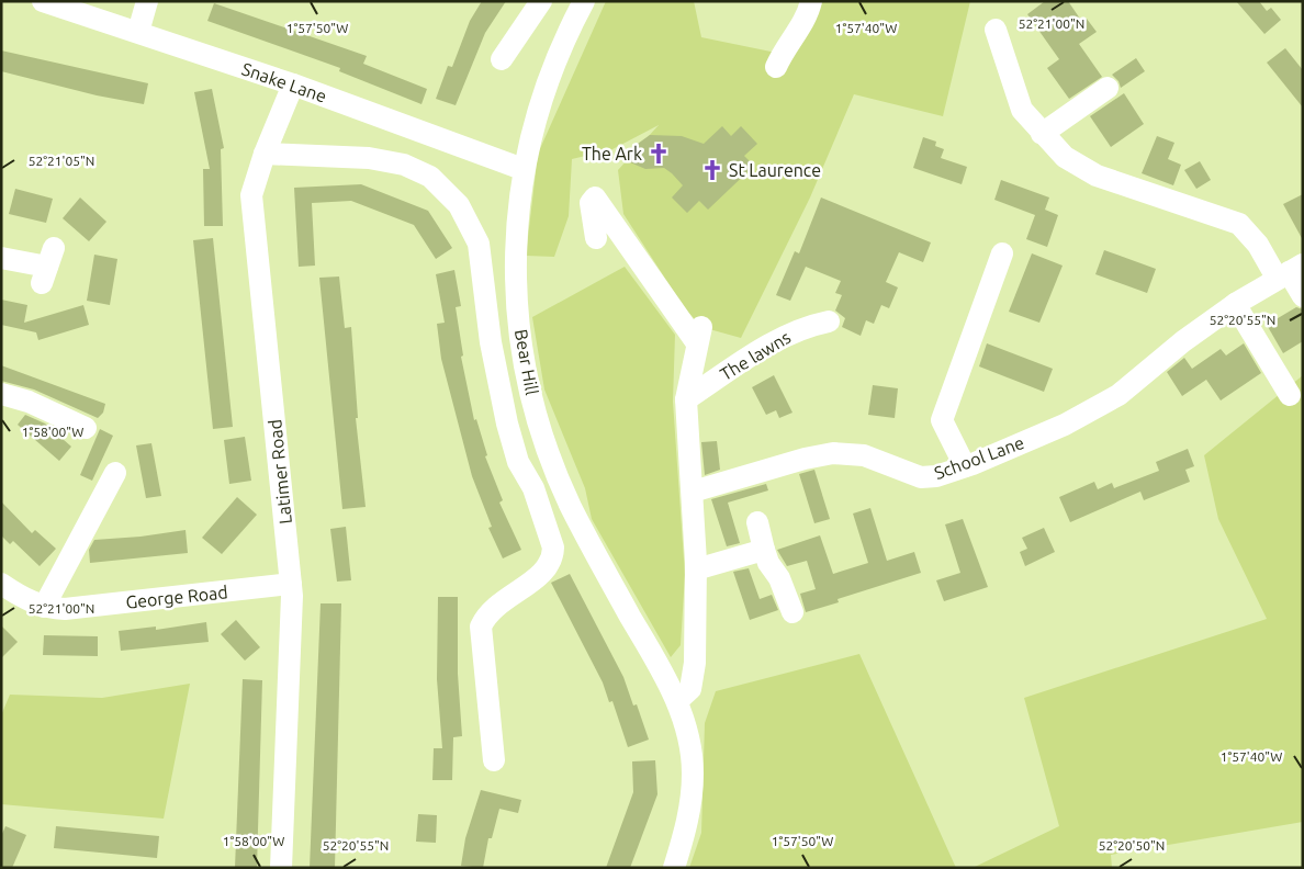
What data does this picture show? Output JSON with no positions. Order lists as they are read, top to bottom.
{
  "streets": {
    "street": [
      "Snake Lane",
      "The lawns",
      "Bear Hill",
      "School Lane",
      "Latimer Road",
      "George Road"
    ]
  },
  "crossings": [
    ["Snake Lane", "Bear Hill"],
    ["Snake Lane", "Latimer Road"],
    ["Latimer Road", "George Road"]
  ],
  "places": {
    "church": ["The Ark", "St Laurence"]
  },
  "coordinates": [
    "52°21'00\"N",
    "1°57'50\"W",
    "1°57'40\"W",
    "52°21'05\"N",
    "52°20'55\"N",
    "1°58'00\"W",
    "52°20'50\"N"
  ]
}
